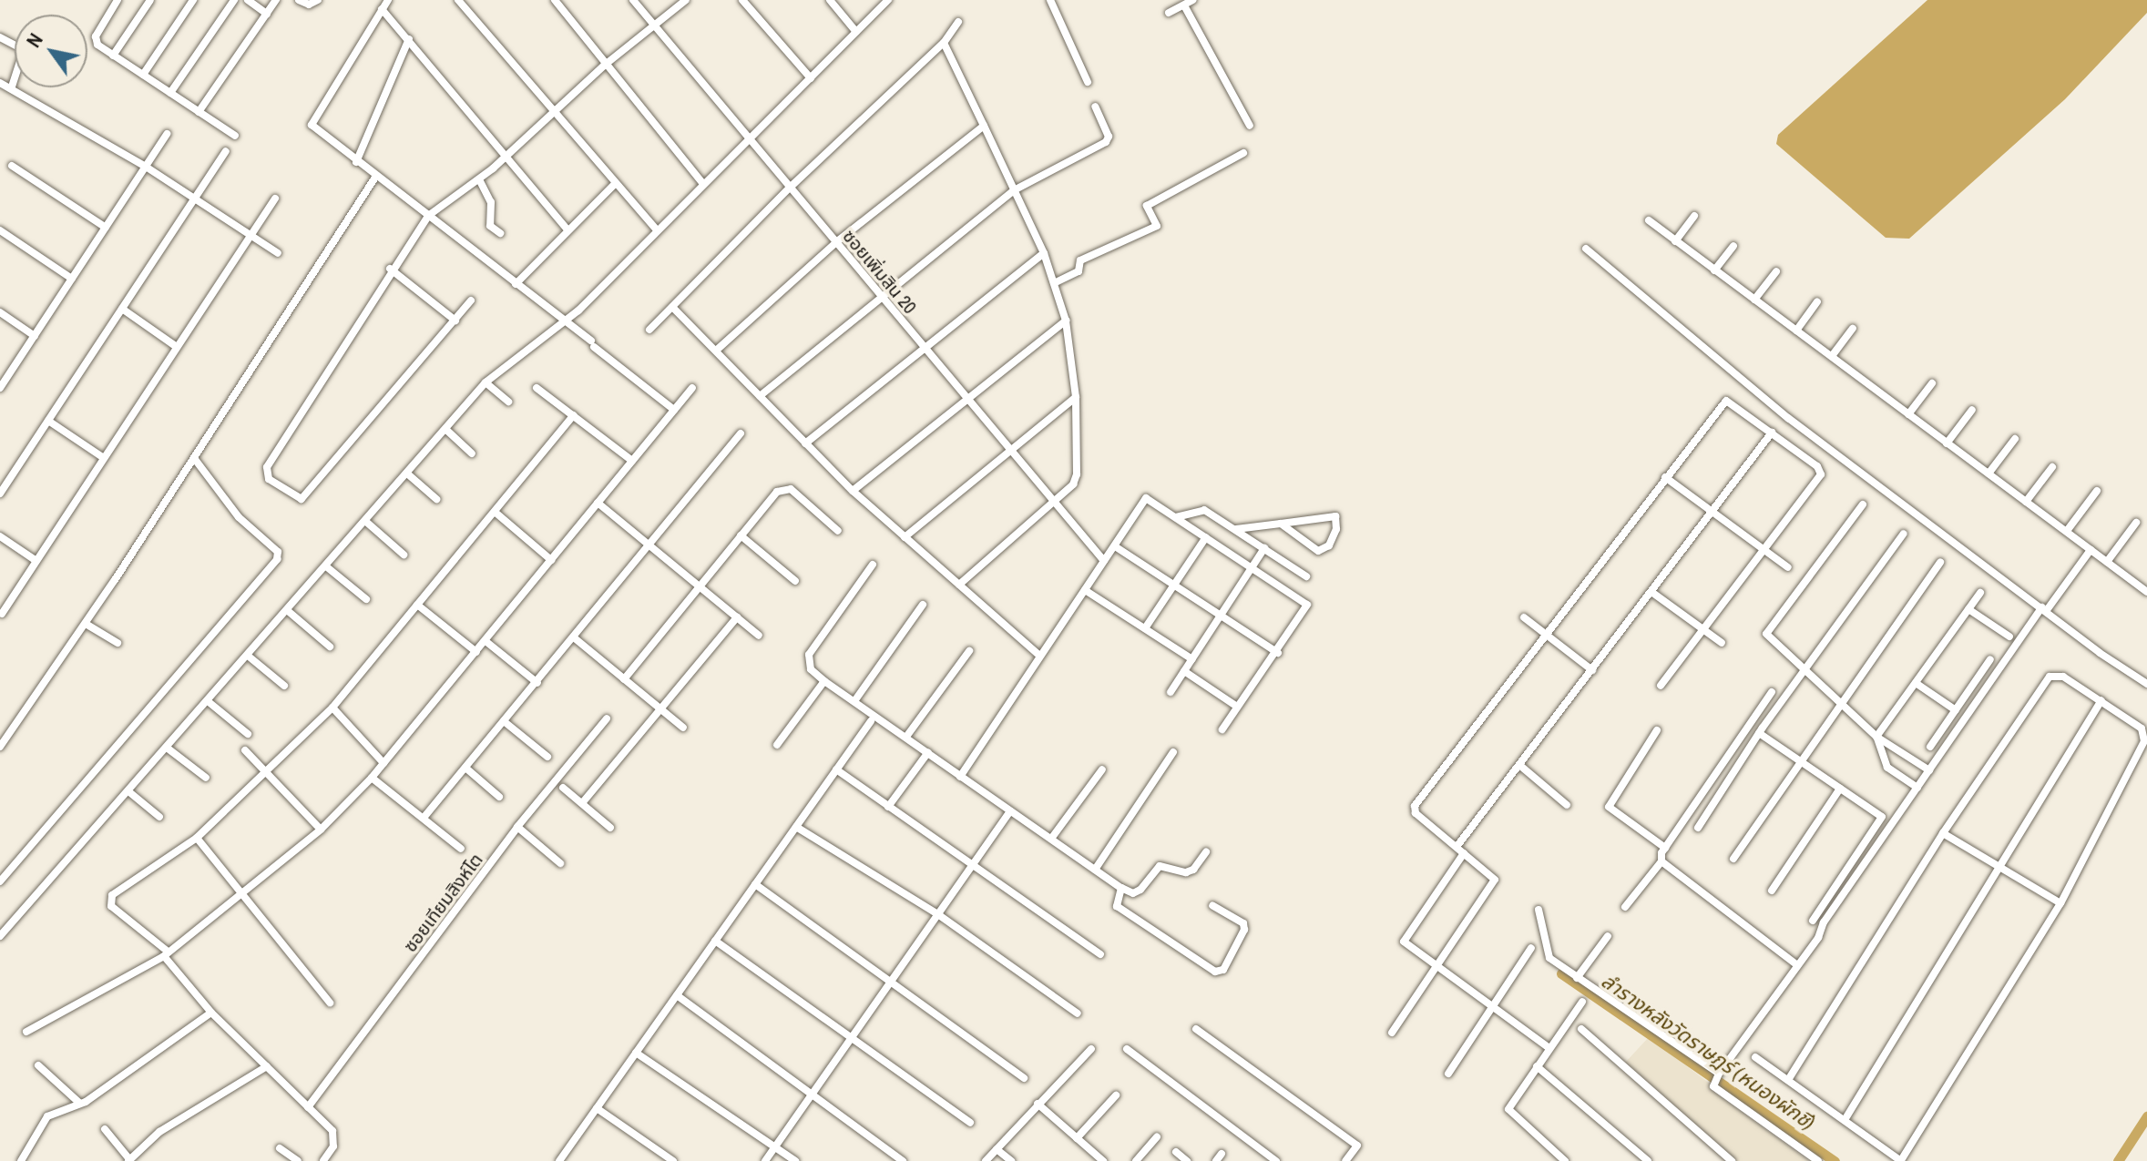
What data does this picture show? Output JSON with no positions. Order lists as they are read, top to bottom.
{
  "streets": {
    "street": ["ซอยเพิ่มสิน 20", "ซอยเทียมสิงห์โต"]
  },
  "water": ["ลำรางหลังวัดราษฎร์ (หนองผักชี)"],
  "north": "top left"
}
